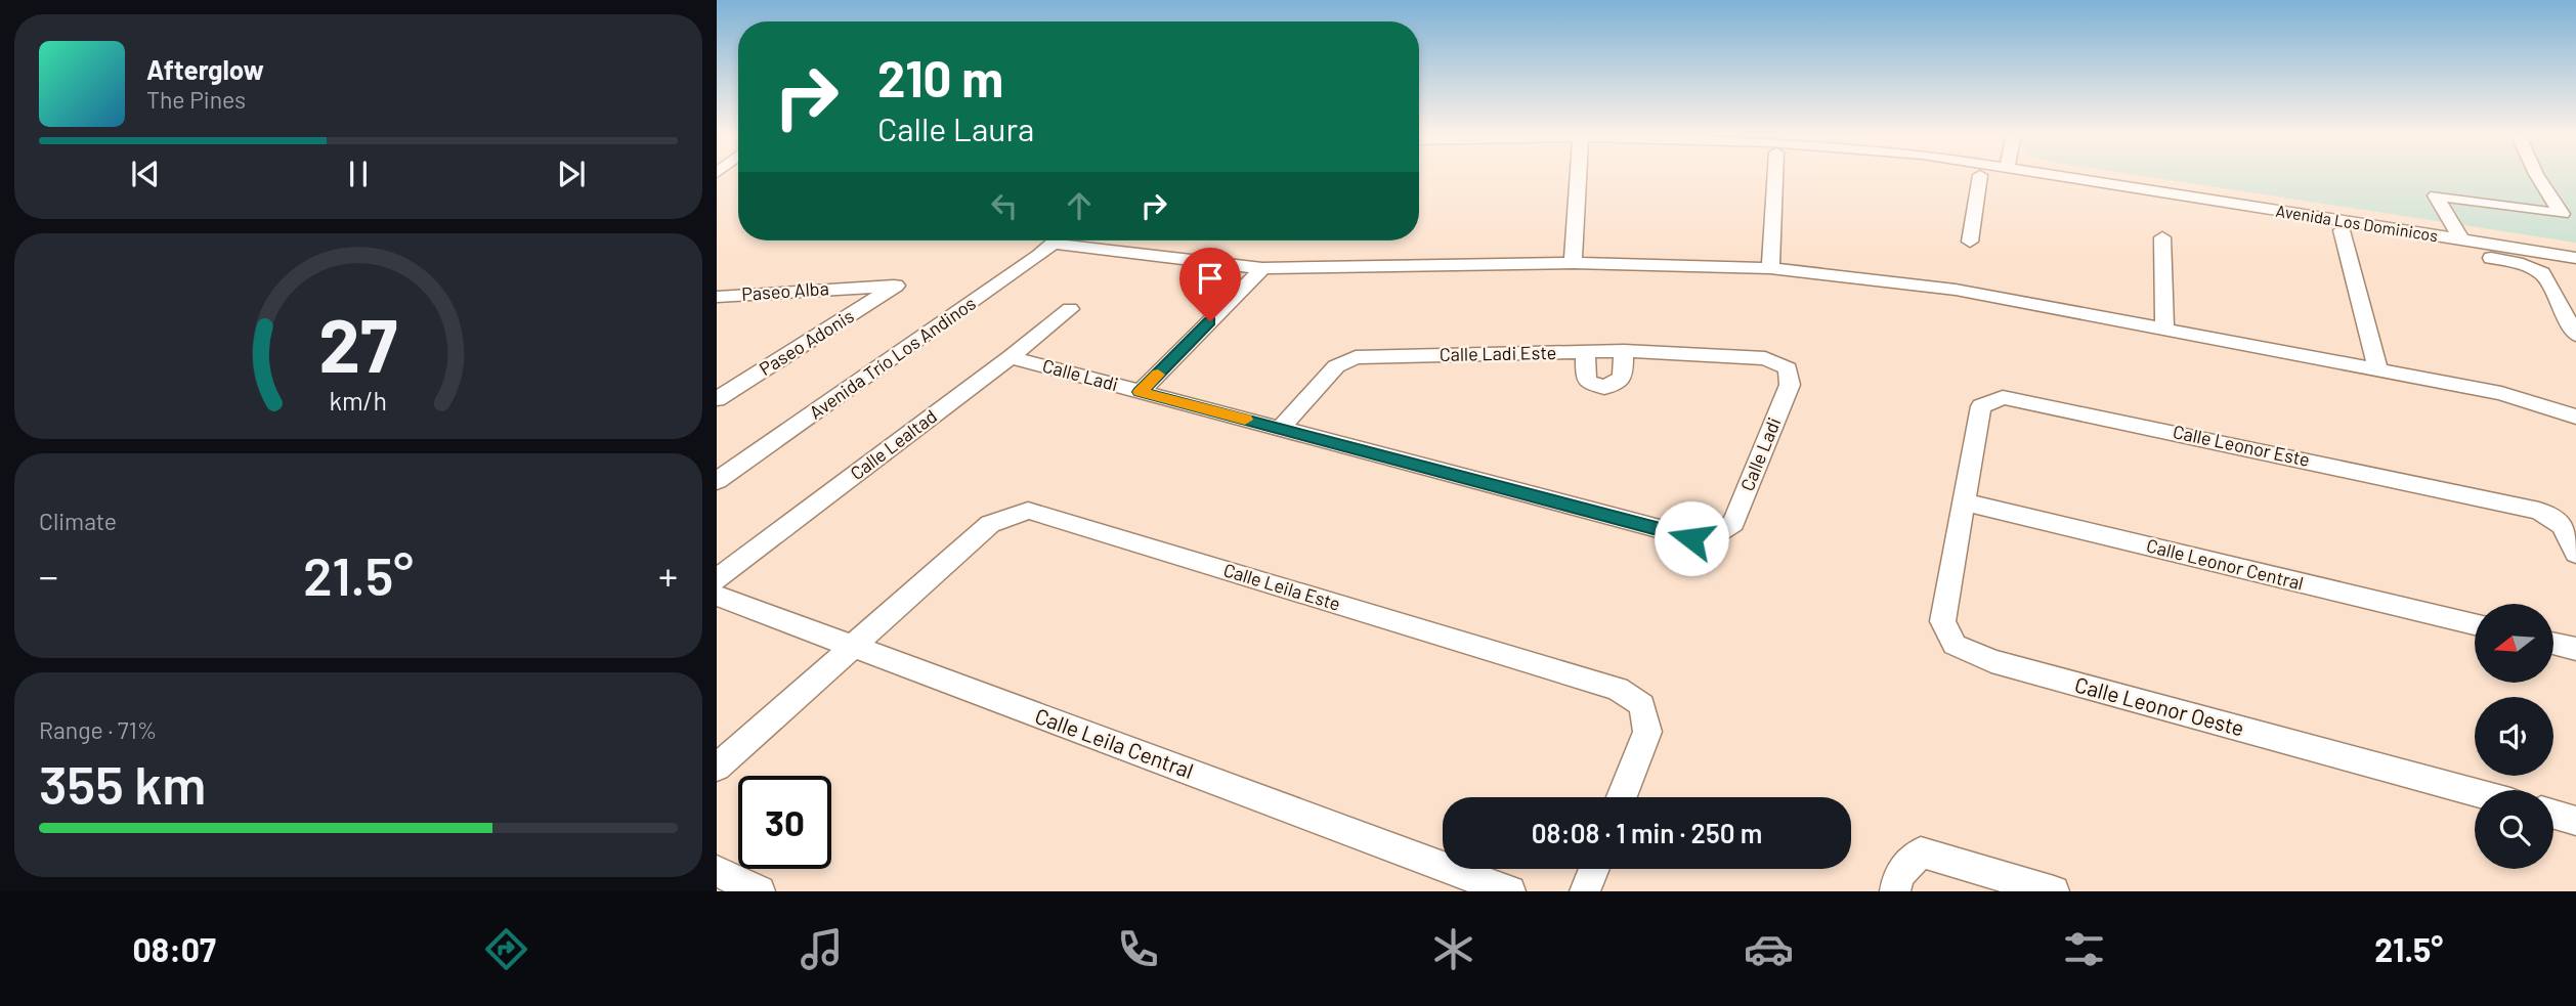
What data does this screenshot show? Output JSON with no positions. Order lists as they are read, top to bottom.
{
  "streets": {
    "street": [
      "Avenida Los Dominicos",
      "Paseo Alba",
      "Paseo Adonis",
      "Calle Ladi Este",
      "Avenida Trío Los Andinos",
      "Calle Ladi",
      "Calle Lealtad",
      "Calle Leonor Este",
      "Calle Leonor Central",
      "Calle Leila Este",
      "Calle Leonor Oeste",
      "Calle Leila Central"
    ]
  },
  "crossings": [
    ["Paseo Alba", "Paseo Adonis"],
    ["Calle Ladi Este", "Calle Ladi"],
    ["Calle Ladi", "Calle Lealtad"],
    ["Calle Leonor Este", "Calle Leonor Central"],
    ["Calle Leonor Este", "Calle Leonor Oeste"],
    ["Calle Leonor Central", "Calle Leonor Oeste"],
    ["Calle Leila Este", "Calle Leila Central"]
  ],
  "north": "left",
  "page": {
    "turn": ["210 m", "Calle Laura"],
    "song": ["Afterglow", "The Pines"],
    "tile": [
      "Climate",
      ["Range · 71%", "355 km"]
    ],
    "heat": ["−", "21.5°", "+"],
    "limit": "30",
    "trip": "08:08 · 1 min · 250 m",
    "tabs": ["08:07", "21.5°"],
    "gauge": ["27", "km/h"]
  }
}
